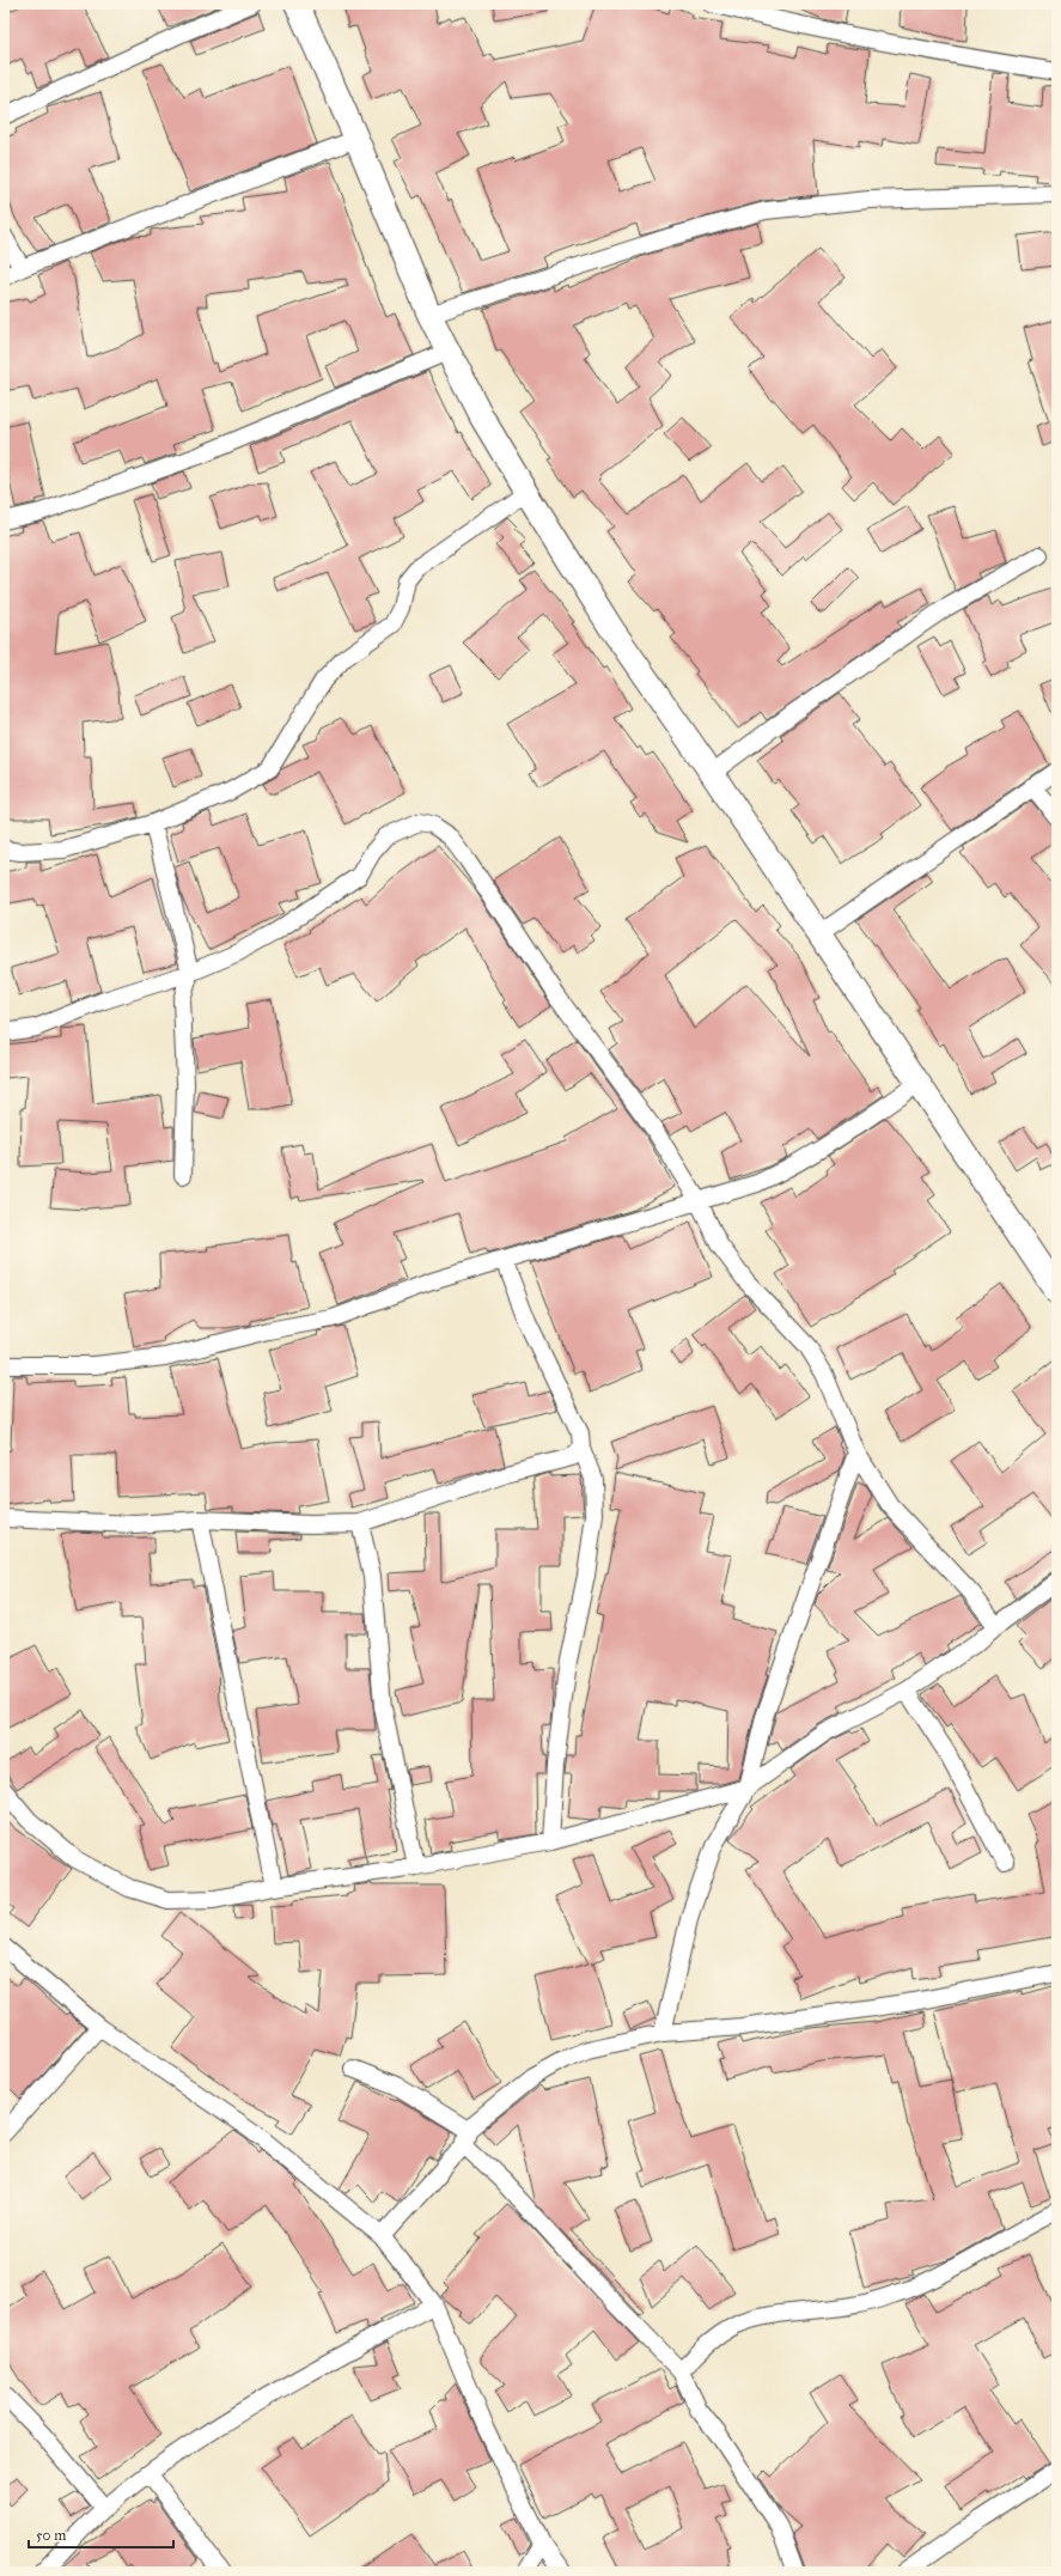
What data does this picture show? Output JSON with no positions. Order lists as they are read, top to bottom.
{
  "scale_bar": "50 m"
}
